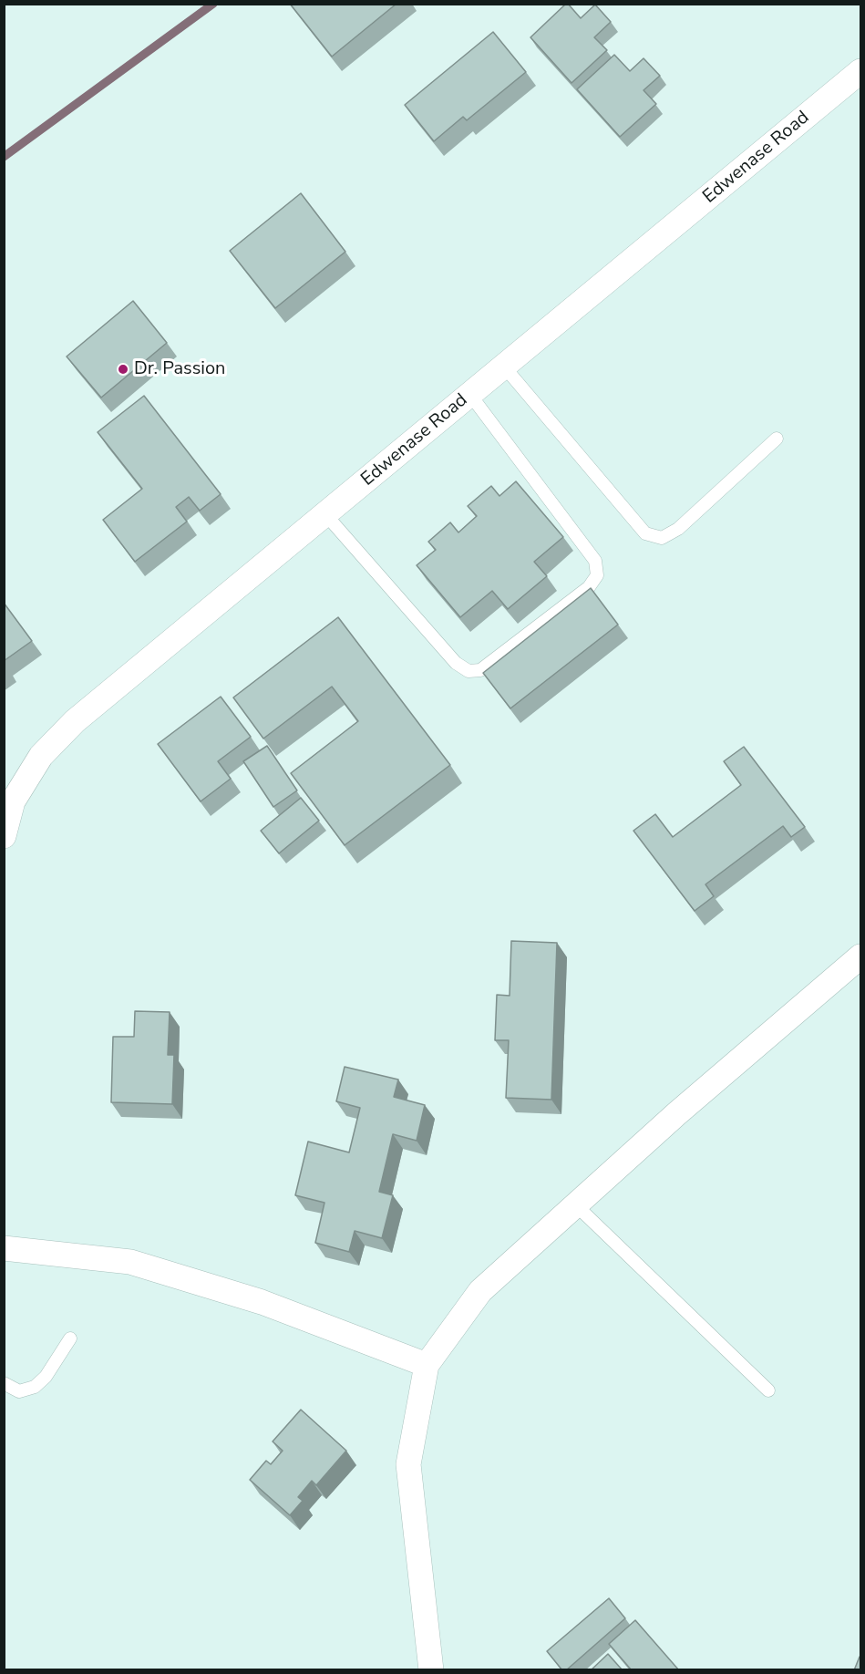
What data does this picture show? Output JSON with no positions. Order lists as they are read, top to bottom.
{
  "streets": {
    "street": ["Edwenase Road"]
  },
  "places": ["Dr. Passion"]
}
